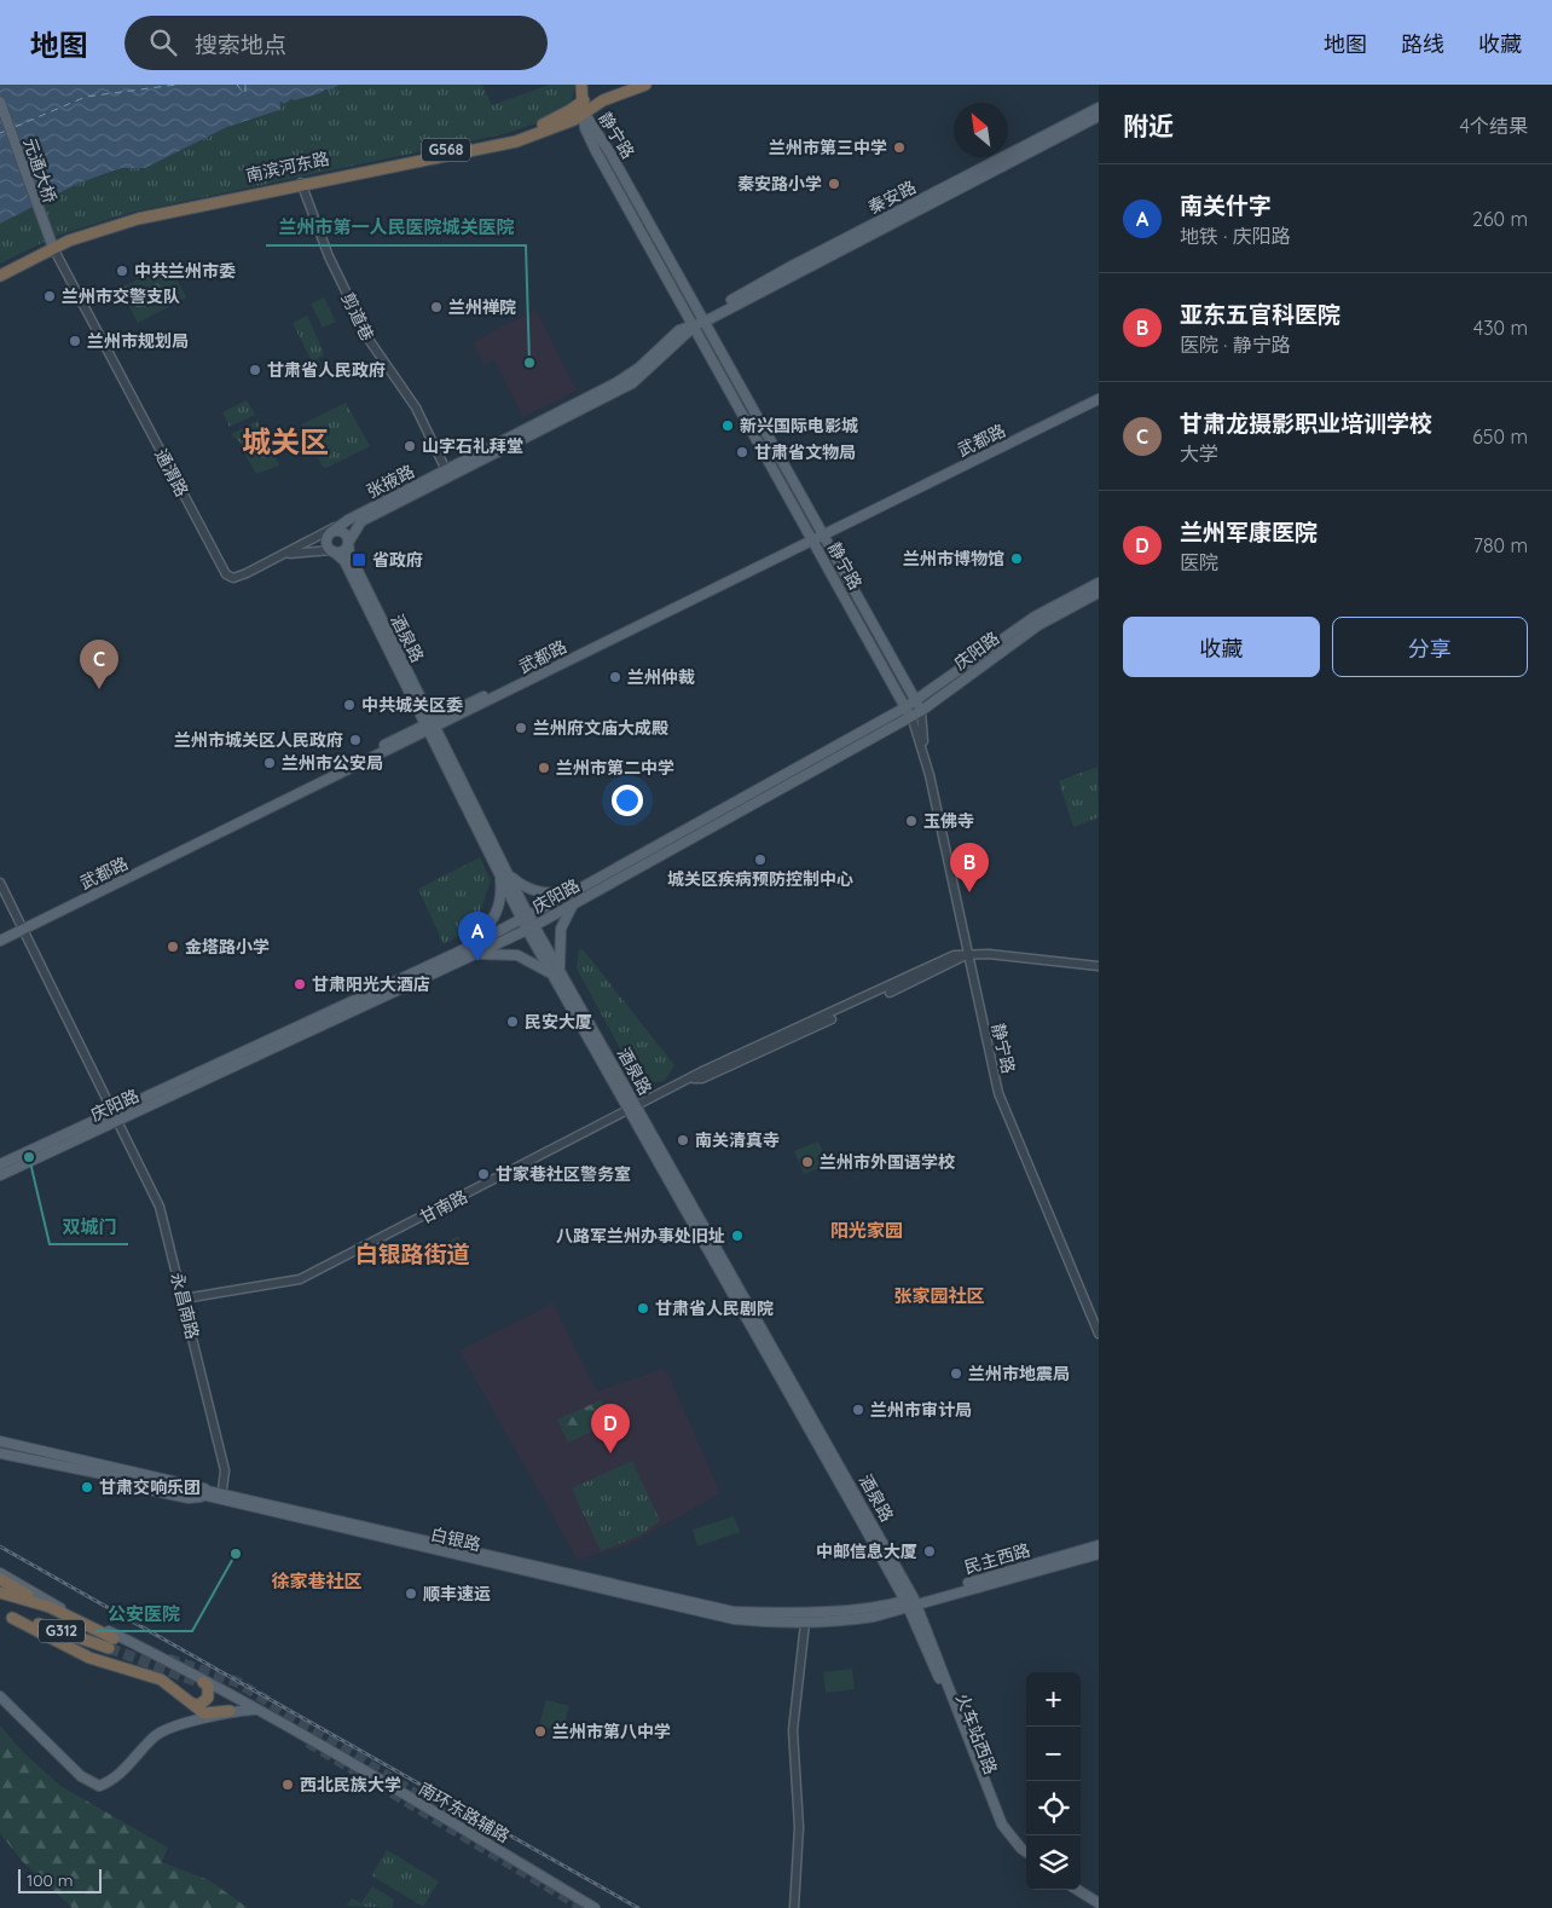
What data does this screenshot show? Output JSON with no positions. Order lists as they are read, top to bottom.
{
  "streets": {
    "highway": ["G568", "南滨河东路", "G312"],
    "main road": [
      "静宁路",
      "元通大桥",
      "秦安路",
      "武都路",
      "张掖路",
      "酒泉路",
      "庆阳路",
      "白银路",
      "民主西路",
      "火车站西路",
      "南环东路辅路"
    ],
    "street": [
      "剪道巷",
      "通渭路",
      "甘南路",
      "永昌南路"
    ]
  },
  "crossings": [
    ["静宁路", "南滨河东路"],
    ["静宁路", "秦安路"],
    ["静宁路", "武都路"],
    ["静宁路", "庆阳路"],
    ["静宁路", "甘南路"],
    ["南滨河东路", "元通大桥"],
    ["南滨河东路", "剪道巷"],
    ["南滨河东路", "通渭路"],
    ["元通大桥", "通渭路"],
    ["秦安路", "剪道巷"],
    ["秦安路", "张掖路"],
    ["剪道巷", "张掖路"],
    ["武都路", "酒泉路"],
    ["武都路", "永昌南路"],
    ["通渭路", "张掖路"],
    ["张掖路", "酒泉路"],
    ["酒泉路", "庆阳路"],
    ["酒泉路", "甘南路"],
    ["酒泉路", "白银路"],
    ["酒泉路", "民主西路"],
    ["酒泉路", "火车站西路"],
    ["庆阳路", "永昌南路"],
    ["甘南路", "永昌南路"],
    ["永昌南路", "白银路"],
    ["白银路", "民主西路"],
    ["白银路", "火车站西路"],
    ["民主西路", "火车站西路"]
  ],
  "districts": [
    "城关区",
    "阳光家园",
    "白银路街道",
    "张家园社区",
    "徐家巷社区"
  ],
  "places": {
    "other": [
      "兰州市第三中学",
      "秦安路小学",
      "中共兰州市委",
      "兰州市交警支队",
      "兰州禅院",
      "兰州市规划局",
      "兰州市第一人民医院城关医院",
      "甘肃省人民政府",
      "新兴国际电影城",
      "山字石礼拜堂",
      "甘肃省文物局",
      "兰州市博物馆",
      "兰州仲裁",
      "中共城关区委",
      "兰州府文庙大成殿",
      "兰州市城关区人民政府",
      "兰州市公安局",
      "兰州市第二中学",
      "玉佛寺",
      "城关区疾病预防控制中心",
      "金塔路小学",
      "甘肃阳光大酒店",
      "民安大厦",
      "南关清真寺",
      "双城门",
      "兰州市外国语学校",
      "甘家巷社区警务室",
      "八路军兰州办事处旧址",
      "甘肃省人民剧院",
      "兰州市地震局",
      "兰州市审计局",
      "甘肃交响乐团",
      "中邮信息大厦",
      "公安医院",
      "顺丰速运",
      "兰州市第八中学",
      "西北民族大学"
    ],
    "transit": ["省政府"]
  },
  "scale_bar": "100 m",
  "north": "top left",
  "page": {
    "header": "地图",
    "search": "搜索地点",
    "nav": ["地图", "路线", "收藏"],
    "heading": ["附近", "4个结果"],
    "list": [
      {
        "mark": "A",
        "name": "南关什字",
        "note": "地铁 · 庆阳路",
        "value": "260 m"
      },
      {
        "mark": "B",
        "name": "亚东五官科医院",
        "note": "医院 · 静宁路",
        "value": "430 m"
      },
      {
        "mark": "C",
        "name": "甘肃龙摄影职业培训学校",
        "note": "大学",
        "value": "650 m"
      },
      {
        "mark": "D",
        "name": "兰州军康医院",
        "note": "医院",
        "value": "780 m"
      }
    ],
    "buttons": ["收藏", "分享"],
    "pins": [
      "C",
      "B",
      "A",
      "D"
    ],
    "map_buttons": ["+", "−"],
    "scale": "100 m"
  }
}
